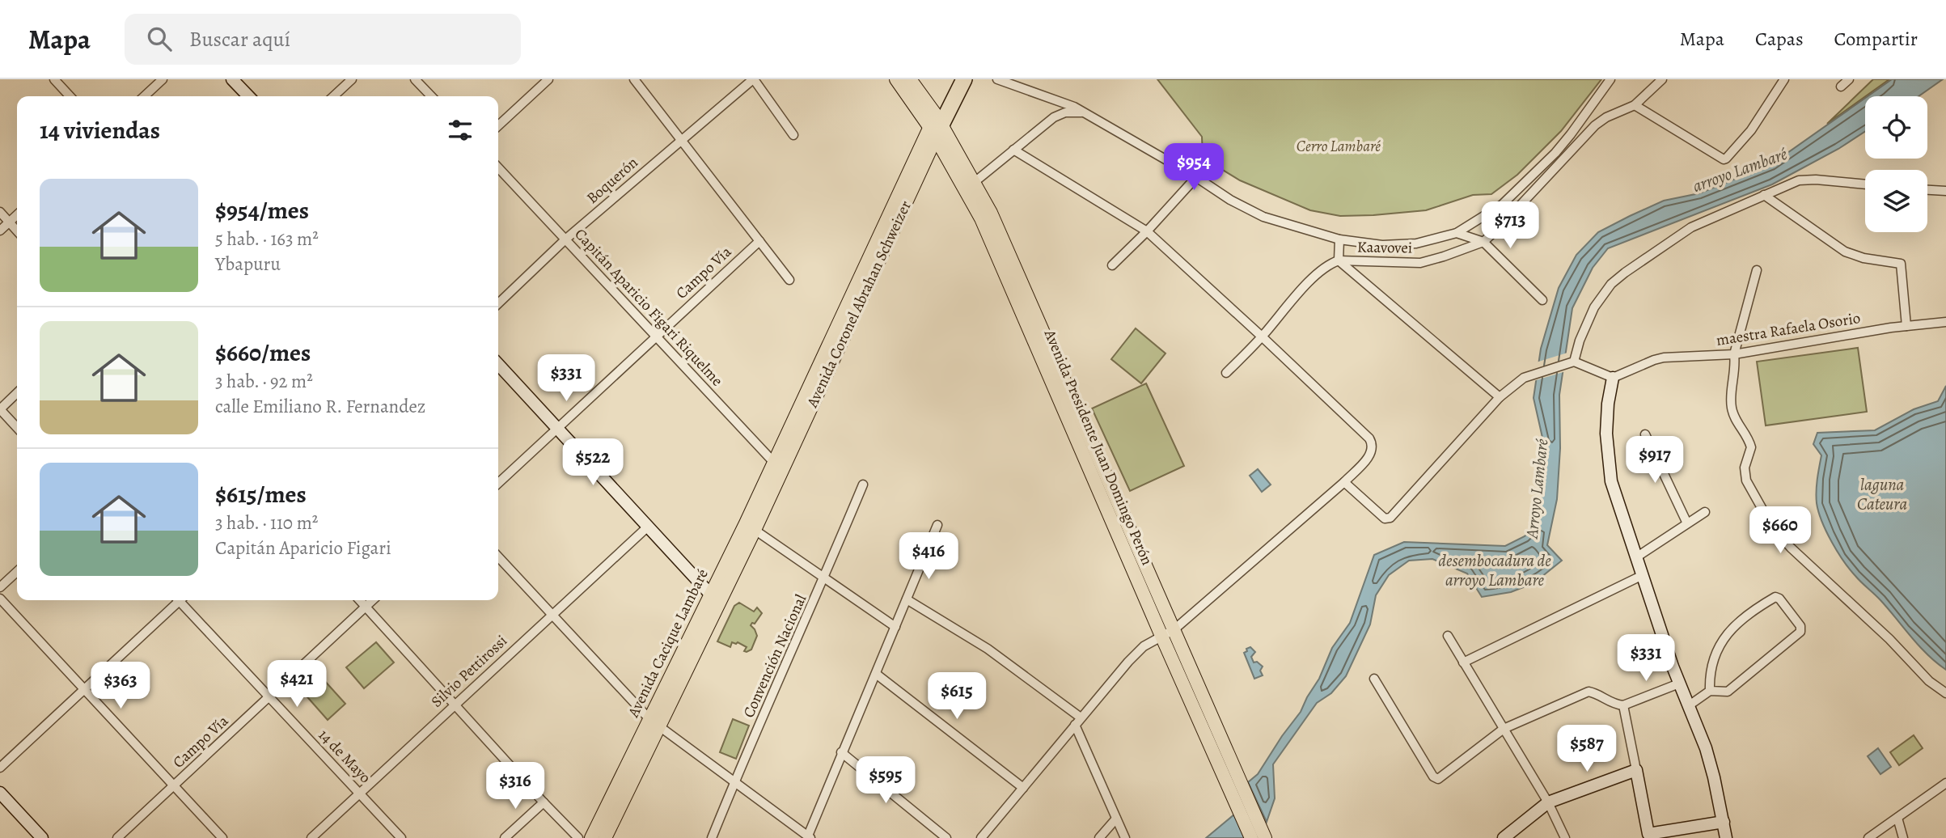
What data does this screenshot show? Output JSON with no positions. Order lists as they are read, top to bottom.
{
  "streets": {
    "highway": ["Avenida Coronel Abrahan Schweizer"],
    "main road": ["Avenida Presidente Juan Domingo Perón", "Avenida Cacique Lambaré"],
    "street": [
      "Boquerón",
      "Kaavovei",
      "Campo Vía",
      "Capitán Aparicio Figari Riquelme",
      "maestra Rafaela Osorio",
      "Convención Nacional",
      "Silvio Pettirossi",
      "14 de Mayo"
    ]
  },
  "crossings": [
    ["Boquerón", "Capitán Aparicio Figari Riquelme"],
    ["Campo Vía", "Capitán Aparicio Figari Riquelme"],
    ["Campo Vía", "14 de Mayo"],
    ["Avenida Coronel Abrahan Schweizer", "Capitán Aparicio Figari Riquelme"],
    ["Avenida Coronel Abrahan Schweizer", "Avenida Presidente Juan Domingo Perón"],
    ["Avenida Coronel Abrahan Schweizer", "Avenida Cacique Lambaré"],
    ["Capitán Aparicio Figari Riquelme", "Avenida Cacique Lambaré"],
    ["Silvio Pettirossi", "14 de Mayo"]
  ],
  "water": [
    "arroyo Lambaré",
    "laguna Cateura",
    "Arroyo Lambaré",
    "desembocadura de arroyo Lambare"
  ],
  "parks": ["Cerro Lambaré"],
  "page": {
    "header": "Mapa",
    "search": "Buscar aquí",
    "nav": ["Mapa", "Capas", "Compartir"],
    "heading": "14 viviendas",
    "price": [
      "$954",
      "$713",
      "$331",
      "$917",
      "$522",
      "$660",
      "$416",
      "$331",
      "$421",
      "$363",
      "$615",
      "$587",
      "$595",
      "$316"
    ],
    "list": [
      {
        "name": "$954/mes",
        "note": "5 hab. · 163 m² · Ybapuru"
      },
      {
        "name": "$660/mes",
        "note": "3 hab. · 92 m² · calle Emiliano R. Fernandez"
      },
      {
        "name": "$615/mes",
        "note": "3 hab. · 110 m² · Capitán Aparicio Figari"
      }
    ]
  }
}
